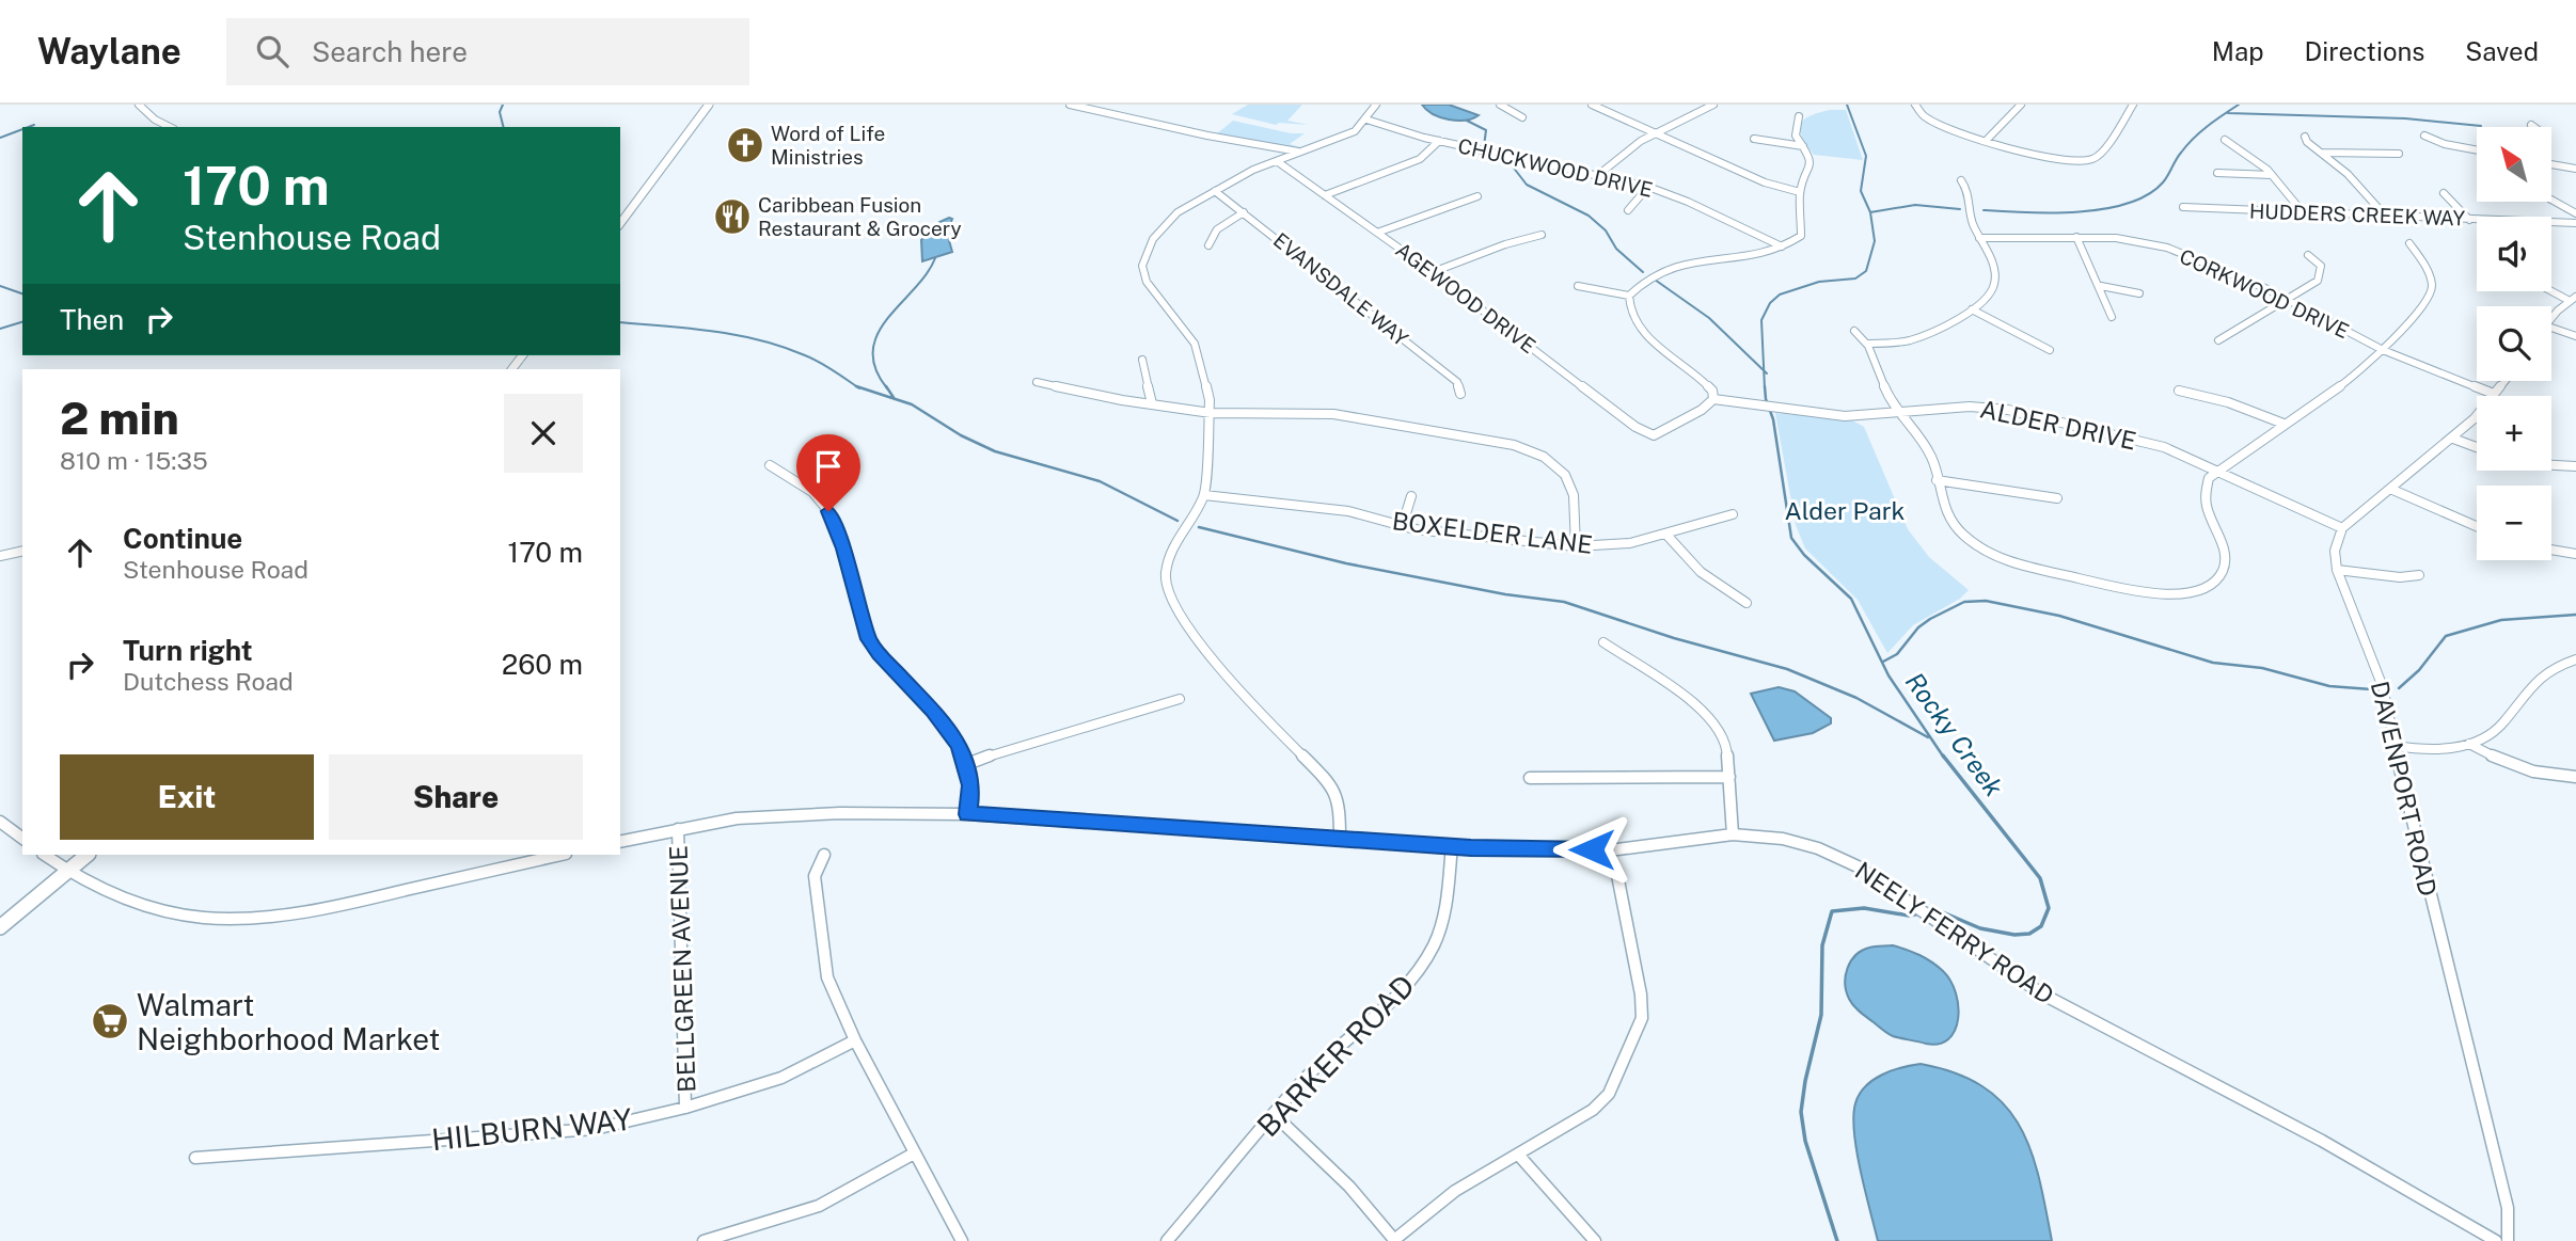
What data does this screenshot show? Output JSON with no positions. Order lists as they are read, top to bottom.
{
  "streets": {
    "street": [
      "CHUCKWOOD DRIVE",
      "HUDDERS CREEK WAY",
      "EVANSDALE WAY",
      "CORKWOOD DRIVE",
      "AGEWOOD DRIVE",
      "ALDER DRIVE",
      "BOXELDER LANE",
      "DAVENPORT ROAD",
      "NEELY FERRY ROAD",
      "BELLGREEN AVENUE",
      "BARKER ROAD",
      "HILBURN WAY"
    ]
  },
  "crossings": [
    ["AGEWOOD DRIVE", "ALDER DRIVE"],
    ["ALDER DRIVE", "DAVENPORT ROAD"],
    ["NEELY FERRY ROAD", "BELLGREEN AVENUE"],
    ["NEELY FERRY ROAD", "BARKER ROAD"],
    ["BELLGREEN AVENUE", "HILBURN WAY"]
  ],
  "water": ["Rocky Creek"],
  "parks": ["Alder Park"],
  "places": {
    "church": ["Word of Life Ministries"],
    "restaurant": ["Caribbean Fusion Restaurant & Grocery"],
    "supermarket": ["Walmart Neighborhood Market"]
  },
  "north": "top left",
  "page": {
    "header": "Waylane",
    "search": "Search here",
    "nav": ["Map", "Directions", "Saved"],
    "map_buttons": ["+", "−"],
    "turn": ["170 m", "Stenhouse Road"],
    "then": "Then",
    "heading": ["2 min", "810 m · 15:35"],
    "list": [
      {
        "name": "Continue",
        "note": "Stenhouse Road",
        "value": "170 m"
      },
      {
        "name": "Turn right",
        "note": "Dutchess Road",
        "value": "260 m"
      }
    ],
    "buttons": ["Exit", "Share"]
  }
}
